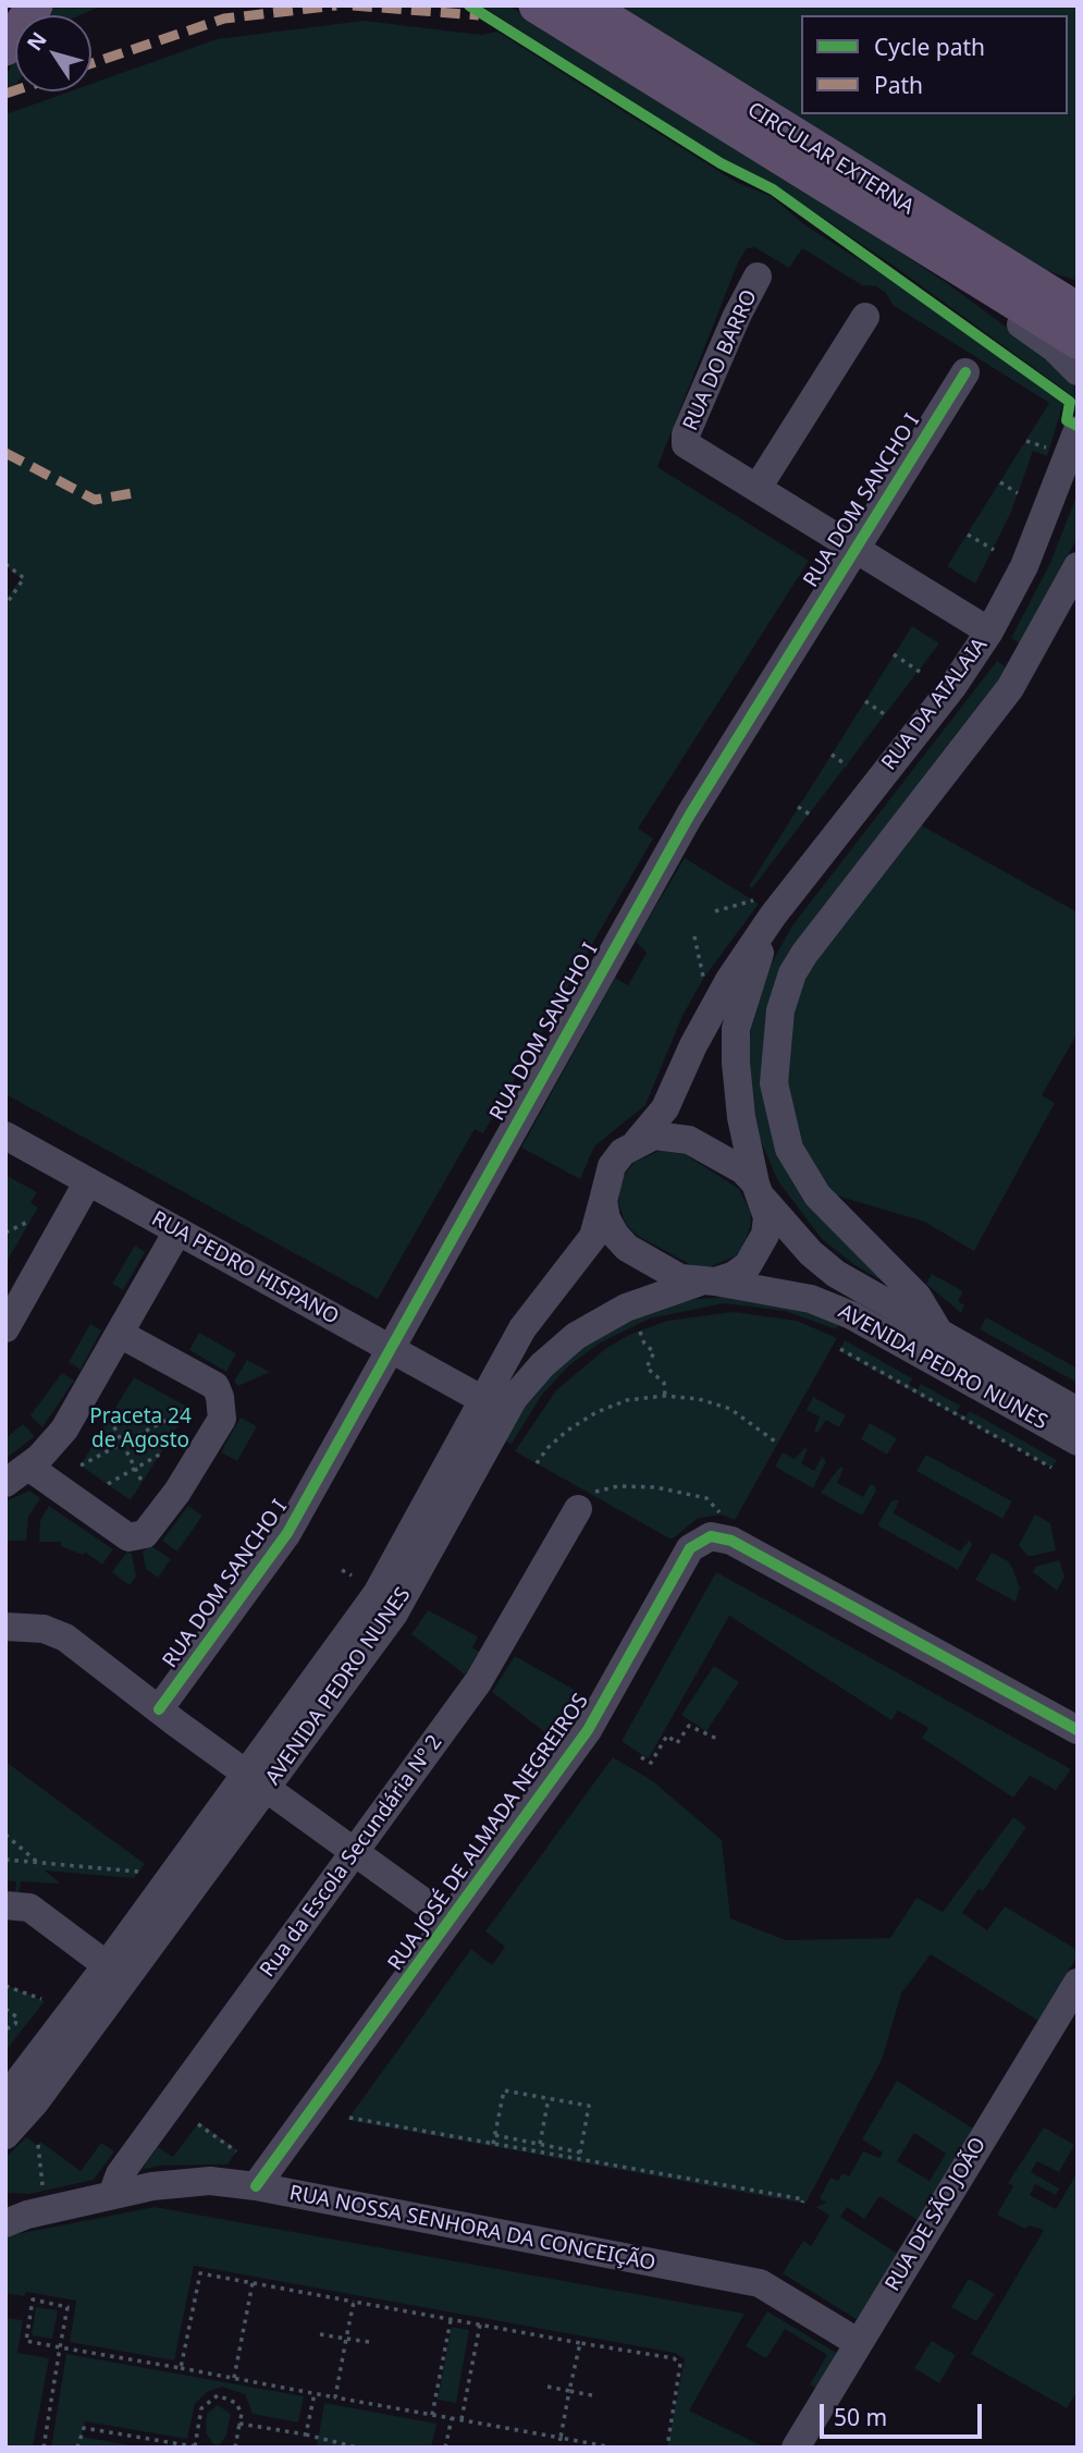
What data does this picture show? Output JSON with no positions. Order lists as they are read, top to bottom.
{
  "streets": {
    "main road": ["CIRCULAR EXTERNA"],
    "street": [
      "RUA DO BARRO",
      "RUA DOM SANCHO I",
      "RUA DA ATALAIA",
      "RUA PEDRO HISPANO",
      "AVENIDA PEDRO NUNES",
      "RUA JOSÉ DE ALMADA NEGREIROS",
      "Rua da Escola Secundária Nº 2",
      "RUA DE SÃO JOÃO",
      "RUA NOSSA SENHORA DA CONCEIÇÃO"
    ]
  },
  "crossings": [
    ["RUA DOM SANCHO I", "RUA PEDRO HISPANO"],
    ["RUA DA ATALAIA", "AVENIDA PEDRO NUNES"],
    ["RUA PEDRO HISPANO", "AVENIDA PEDRO NUNES"],
    ["RUA JOSÉ DE ALMADA NEGREIROS", "RUA NOSSA SENHORA DA CONCEIÇÃO"],
    ["Rua da Escola Secundária Nº 2", "RUA NOSSA SENHORA DA CONCEIÇÃO"],
    ["RUA DE SÃO JOÃO", "RUA NOSSA SENHORA DA CONCEIÇÃO"]
  ],
  "parks": ["Praceta 24 de Agosto"],
  "legend": ["Cycle path", "Path"],
  "scale_bar": "50 m",
  "north": "top left"
}
